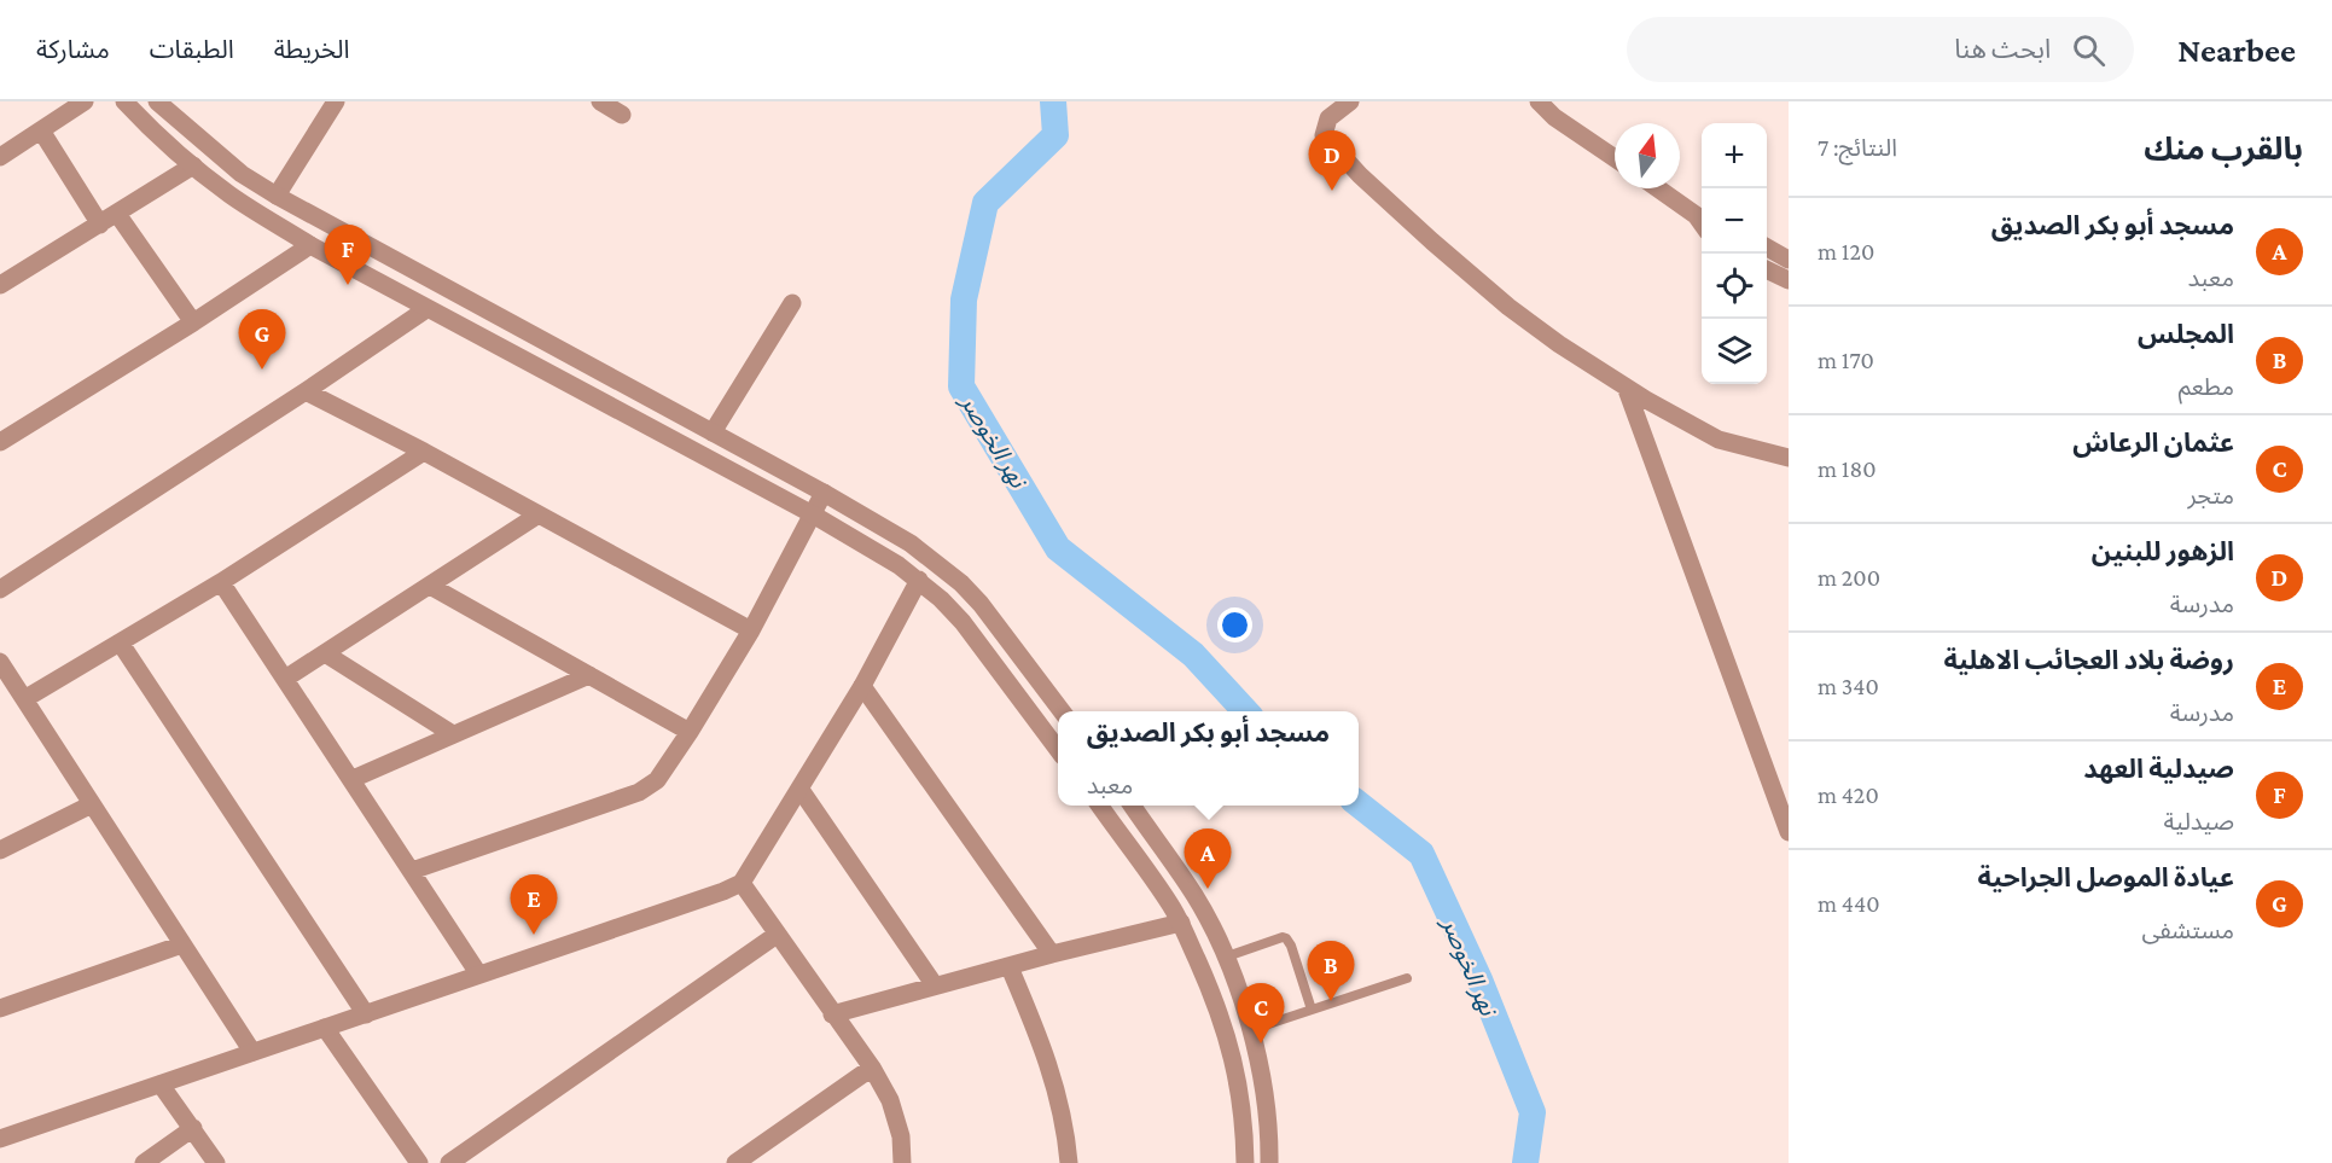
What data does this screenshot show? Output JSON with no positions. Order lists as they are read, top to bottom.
{
  "water": ["نهر الخوصر"],
  "north": "top",
  "page": {
    "header": "Nearbee",
    "search": "ابحث هنا",
    "nav": ["الخريطة", "الطبقات", "مشاركة"],
    "heading": ["بالقرب منك", "النتائج: 7"],
    "map_buttons": ["+", "−"],
    "pins": [
      "D",
      "F",
      "G",
      "A",
      "E",
      "B",
      "C"
    ],
    "list": [
      {
        "mark": "A",
        "name": "مسجد أبو بكر الصديق",
        "note": "معبد",
        "value": "120 m"
      },
      {
        "mark": "B",
        "name": "المجلس",
        "note": "مطعم",
        "value": "170 m"
      },
      {
        "mark": "C",
        "name": "عثمان الرعاش",
        "note": "متجر",
        "value": "180 m"
      },
      {
        "mark": "D",
        "name": "الزهور للبنين",
        "note": "مدرسة",
        "value": "200 m"
      },
      {
        "mark": "E",
        "name": "روضة بلاد العجائب الاهلية",
        "note": "مدرسة",
        "value": "340 m"
      },
      {
        "mark": "F",
        "name": "صيدلية العهد",
        "note": "صيدلية",
        "value": "420 m"
      },
      {
        "mark": "G",
        "name": "عيادة الموصل الجراحية",
        "note": "مستشفى",
        "value": "440 m"
      }
    ],
    "popup": ["مسجد أبو بكر الصديق", "معبد"]
  }
}
